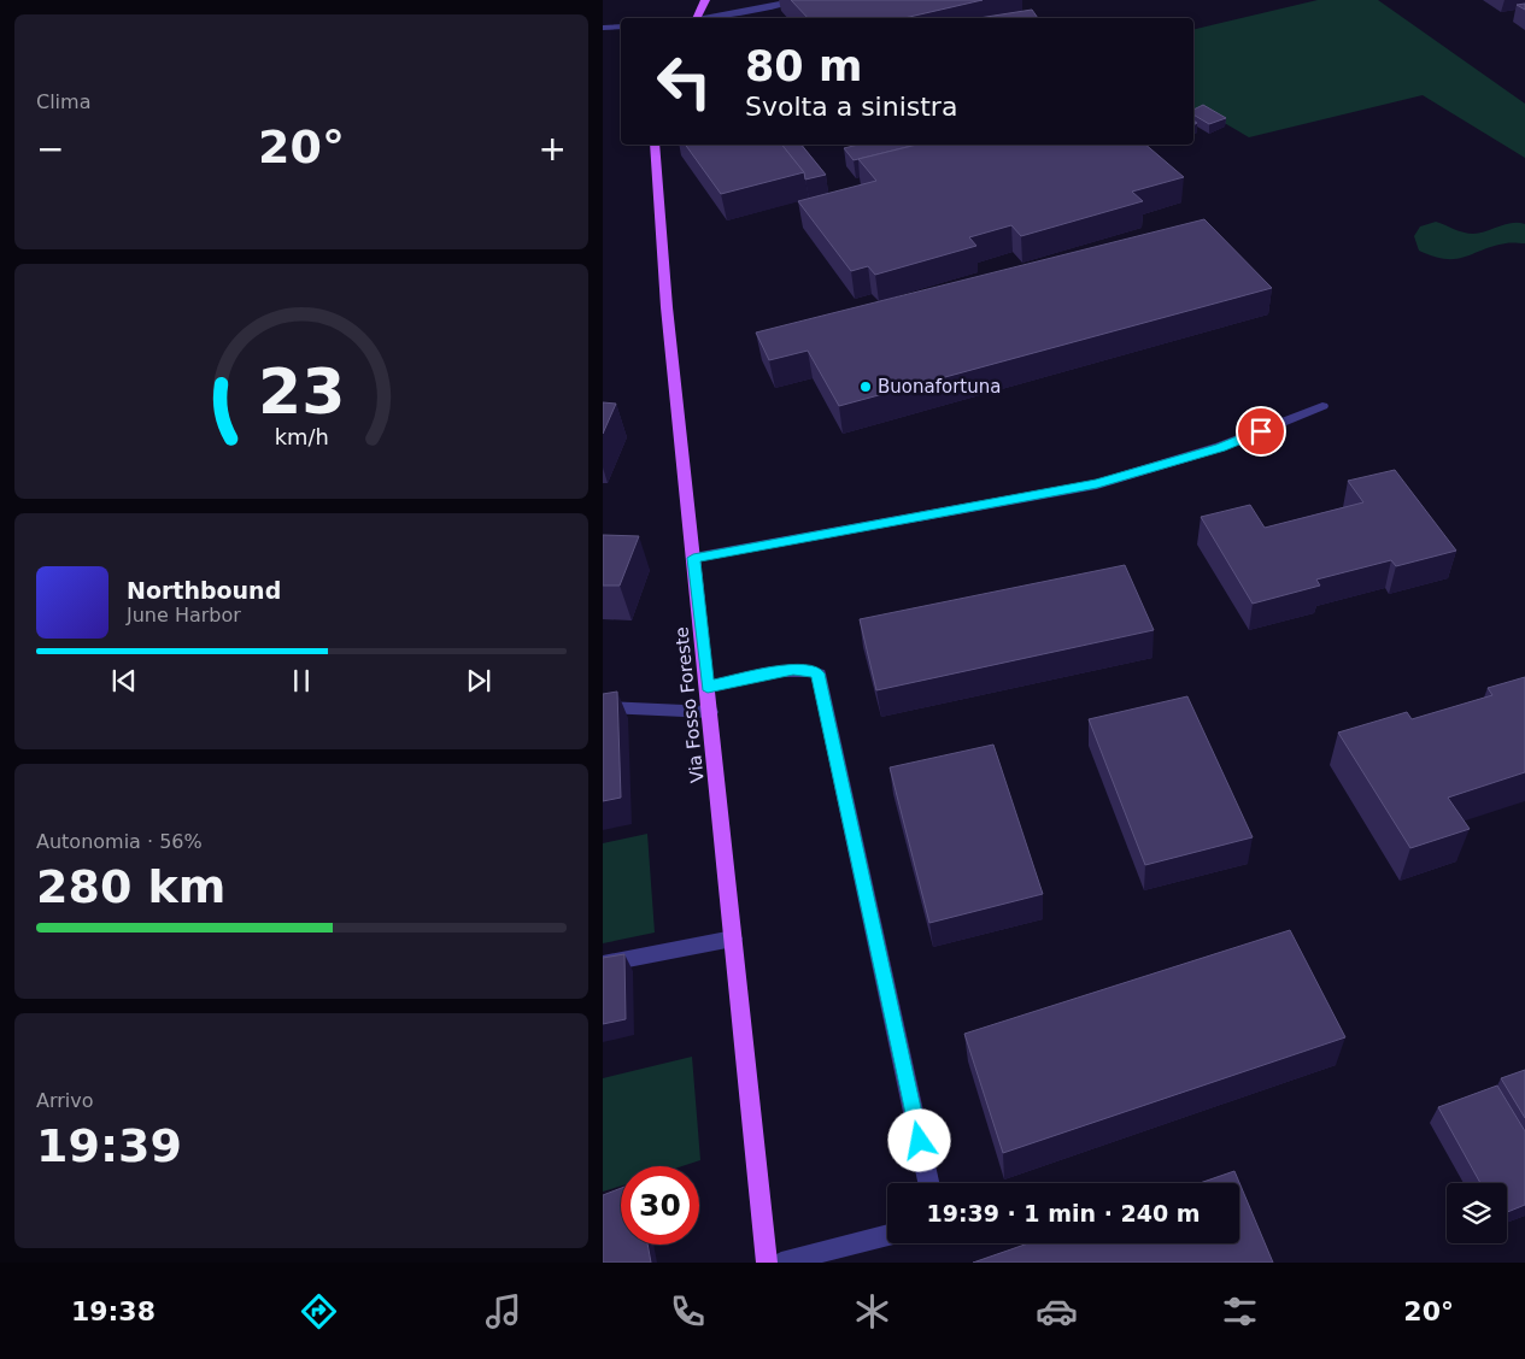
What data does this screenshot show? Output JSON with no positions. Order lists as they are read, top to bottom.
{
  "streets": {
    "main road": ["Via Fosso Foreste"]
  },
  "places": ["Buonafortuna"],
  "page": {
    "tile": [
      "Clima",
      ["Autonomia · 56%", "280 km"],
      ["Arrivo", "19:39"]
    ],
    "turn": ["80 m", "Svolta a sinistra"],
    "heat": ["−", "20°", "+"],
    "song": ["Northbound", "June Harbor"],
    "limit": "30",
    "trip": "19:39 · 1 min · 240 m",
    "tabs": ["19:38", "20°"],
    "gauge": ["23", "km/h"]
  }
}
